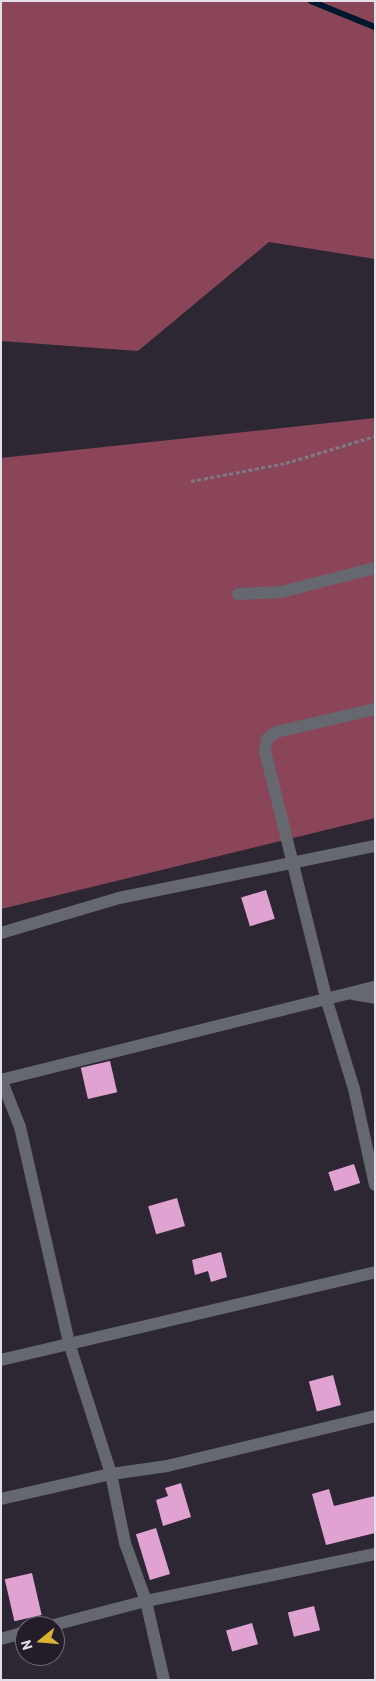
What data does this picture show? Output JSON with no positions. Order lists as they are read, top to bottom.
{
  "north": "left"
}
